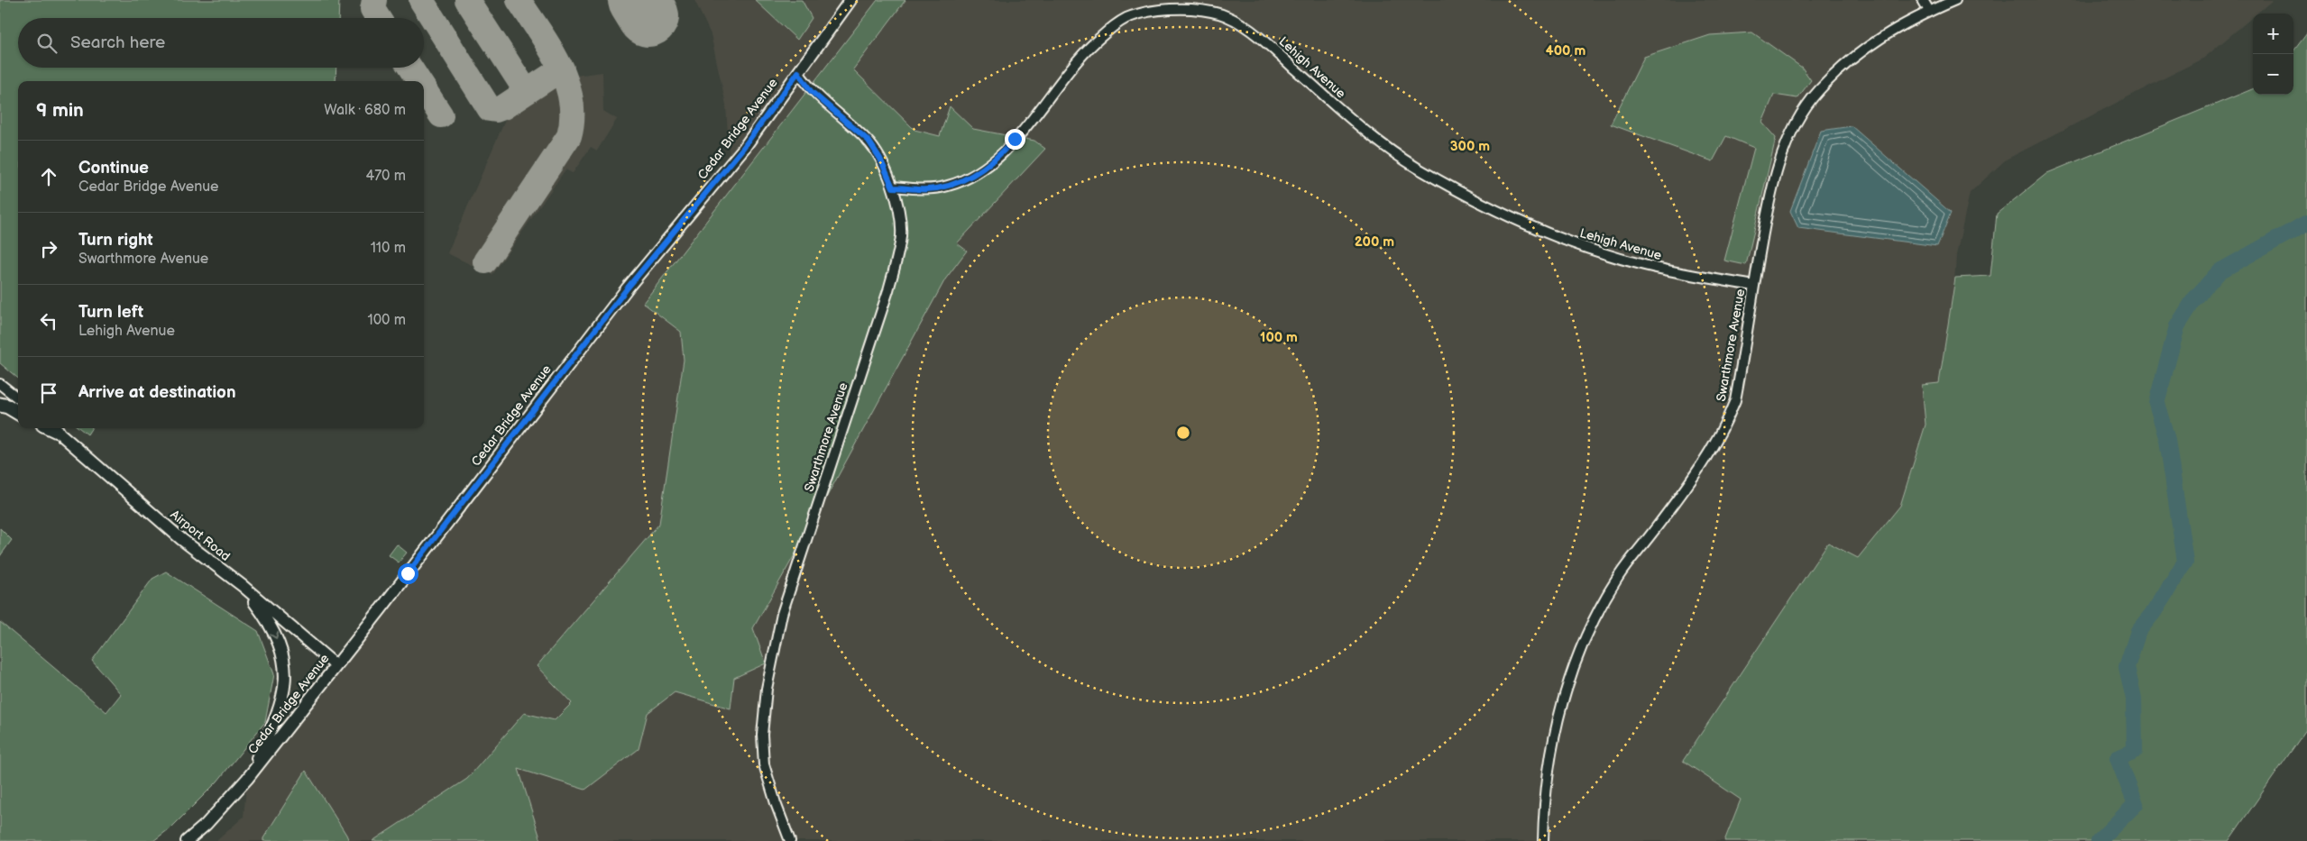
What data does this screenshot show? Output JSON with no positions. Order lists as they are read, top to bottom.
{
  "streets": {
    "main road": ["Cedar Bridge Avenue", "Airport Road"],
    "street": ["Lehigh Avenue", "Swarthmore Avenue"]
  },
  "crossings": [
    ["Lehigh Avenue", "Swarthmore Avenue"],
    ["Cedar Bridge Avenue", "Swarthmore Avenue"],
    ["Cedar Bridge Avenue", "Airport Road"]
  ],
  "page": {
    "map_buttons": ["+", "−"],
    "search": "Search here",
    "heading": ["9 min", "Walk · 680 m"],
    "list": [
      ["Continue", "Cedar Bridge Avenue", "470 m"],
      ["Turn right", "Swarthmore Avenue", "110 m"],
      ["Turn left", "Lehigh Avenue", "100 m"],
      "Arrive at destination"
    ]
  },
  "rings": [
    "400 m",
    "300 m",
    "200 m",
    "100 m"
  ]
}
